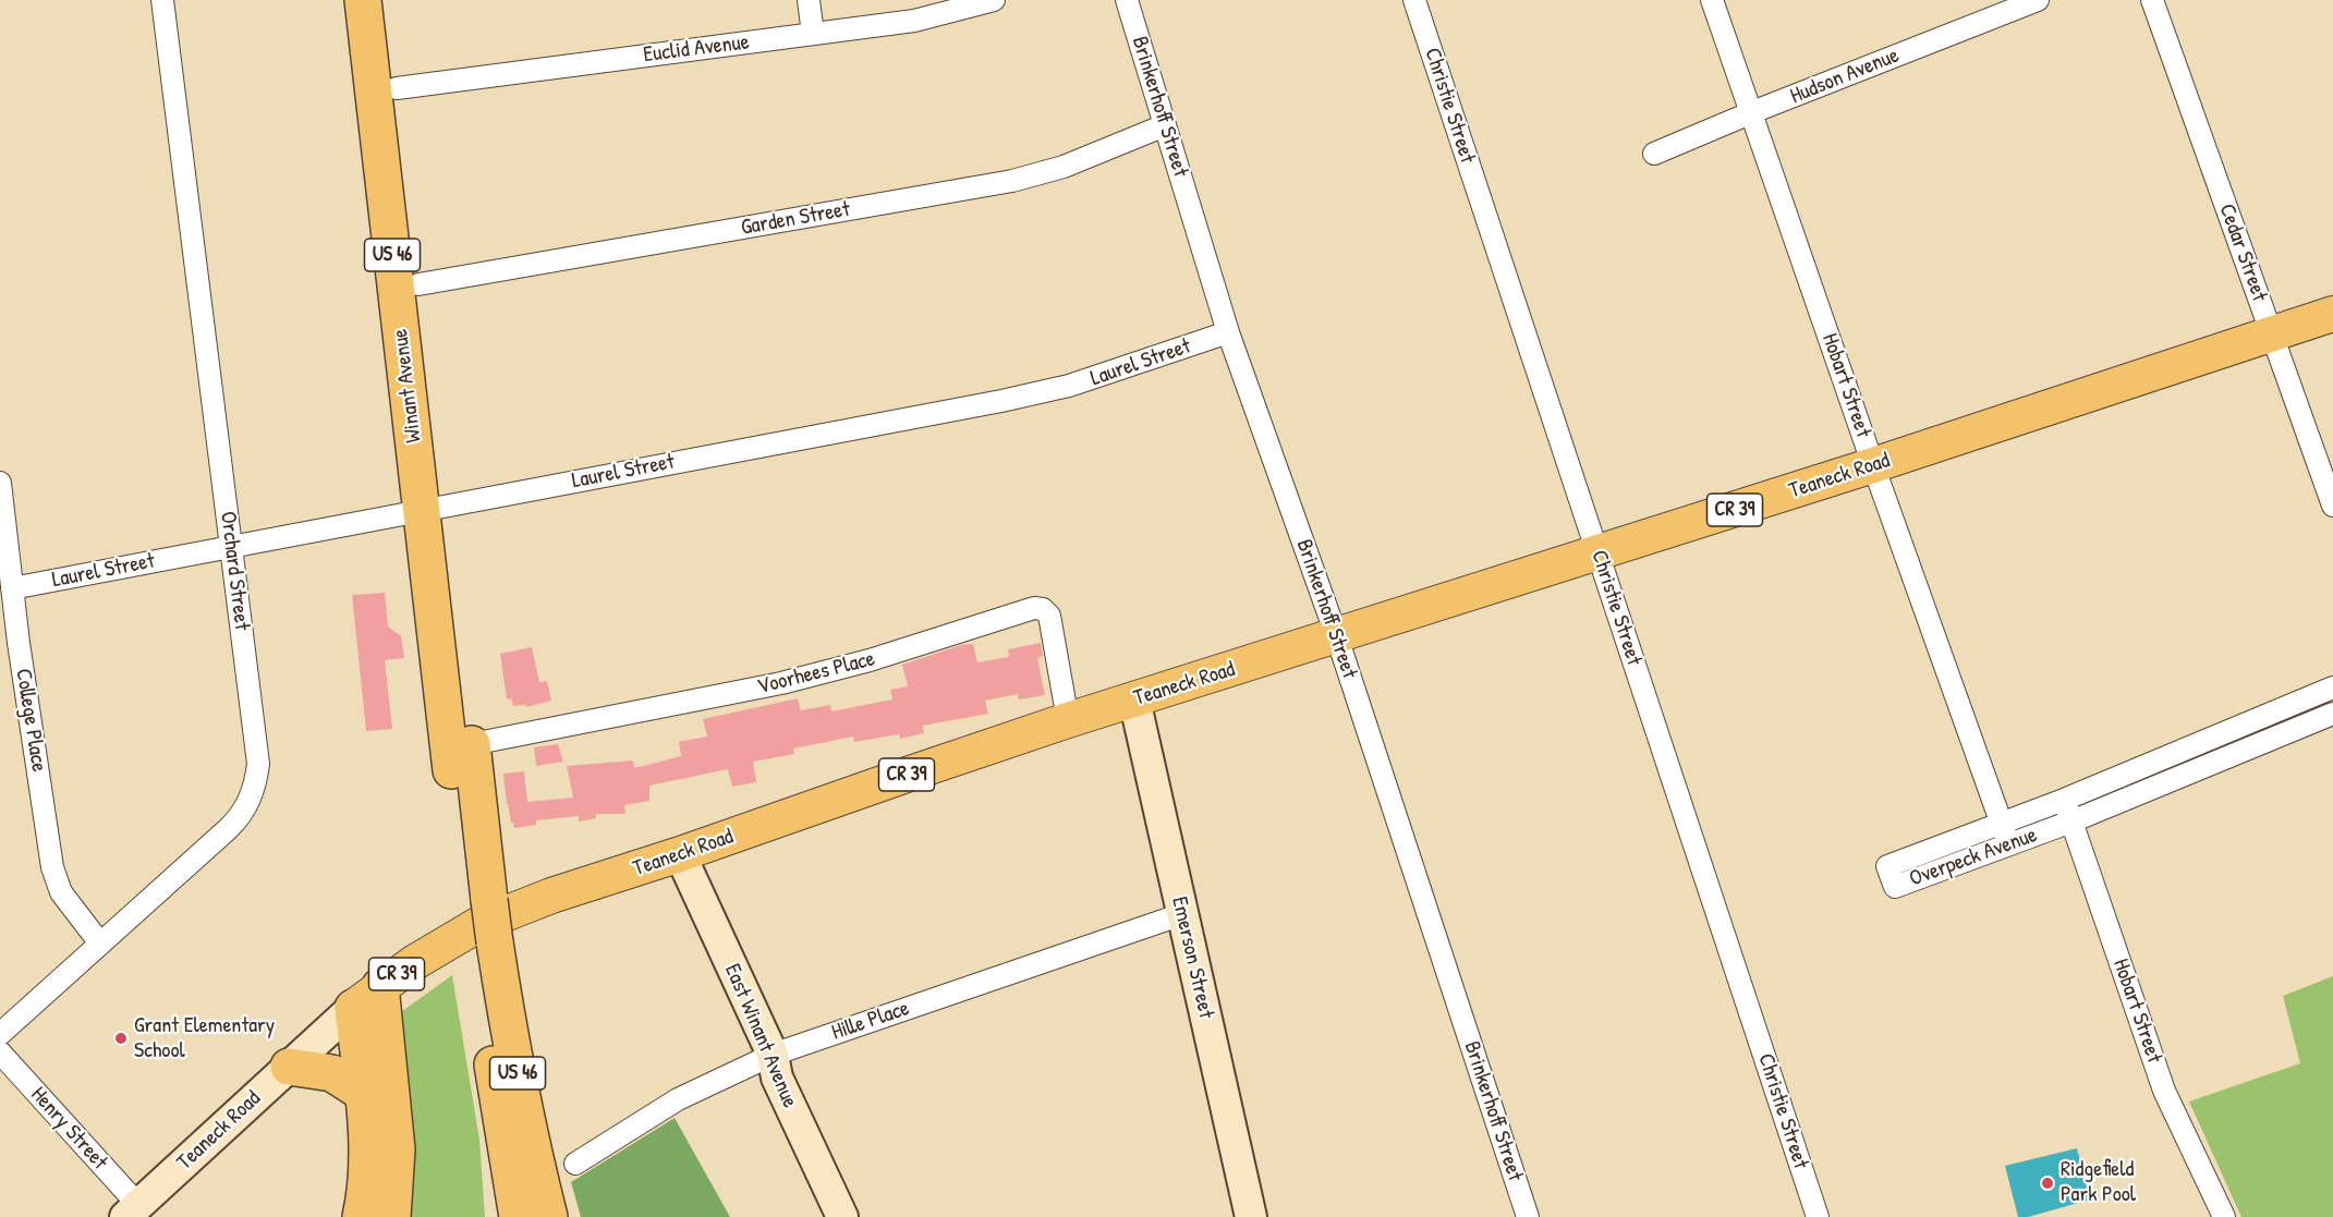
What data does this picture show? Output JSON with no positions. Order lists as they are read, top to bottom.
{
  "streets": {
    "highway": ["US 46", "Winant Avenue"],
    "main road": [
      "Teaneck Road",
      "CR 39",
      "Emerson Street",
      "East Winant Avenue"
    ],
    "street": [
      "Euclid Avenue",
      "Hudson Avenue",
      "Christie Street",
      "Brinkerhoff Street",
      "Garden Street",
      "Cedar Street",
      "Laurel Street",
      "Hobart Street",
      "Orchard Street",
      "Voorhees Place",
      "College Place",
      "Overpeck Avenue",
      "Hille Place",
      "Henry Street"
    ]
  },
  "crossings": [
    ["Euclid Avenue", "Winant Avenue"],
    ["Hudson Avenue", "Hobart Street"],
    ["Christie Street", "Teaneck Road"],
    ["Brinkerhoff Street", "Garden Street"],
    ["Brinkerhoff Street", "Laurel Street"],
    ["Brinkerhoff Street", "Teaneck Road"],
    ["Garden Street", "Winant Avenue"],
    ["Cedar Street", "Teaneck Road"],
    ["US 46", "Winant Avenue"],
    ["US 46", "Voorhees Place"],
    ["Laurel Street", "Winant Avenue"],
    ["Laurel Street", "Orchard Street"],
    ["Laurel Street", "College Place"],
    ["Winant Avenue", "Voorhees Place"],
    ["Hobart Street", "Teaneck Road"],
    ["Hobart Street", "Overpeck Avenue"],
    ["Teaneck Road", "Voorhees Place"],
    ["Teaneck Road", "Emerson Street"],
    ["Teaneck Road", "East Winant Avenue"],
    ["Teaneck Road", "Henry Street"],
    ["Orchard Street", "College Place"],
    ["Emerson Street", "Hille Place"],
    ["Hille Place", "East Winant Avenue"]
  ],
  "places": ["Grant Elementary School", "Ridgefield Park Pool"]
}
